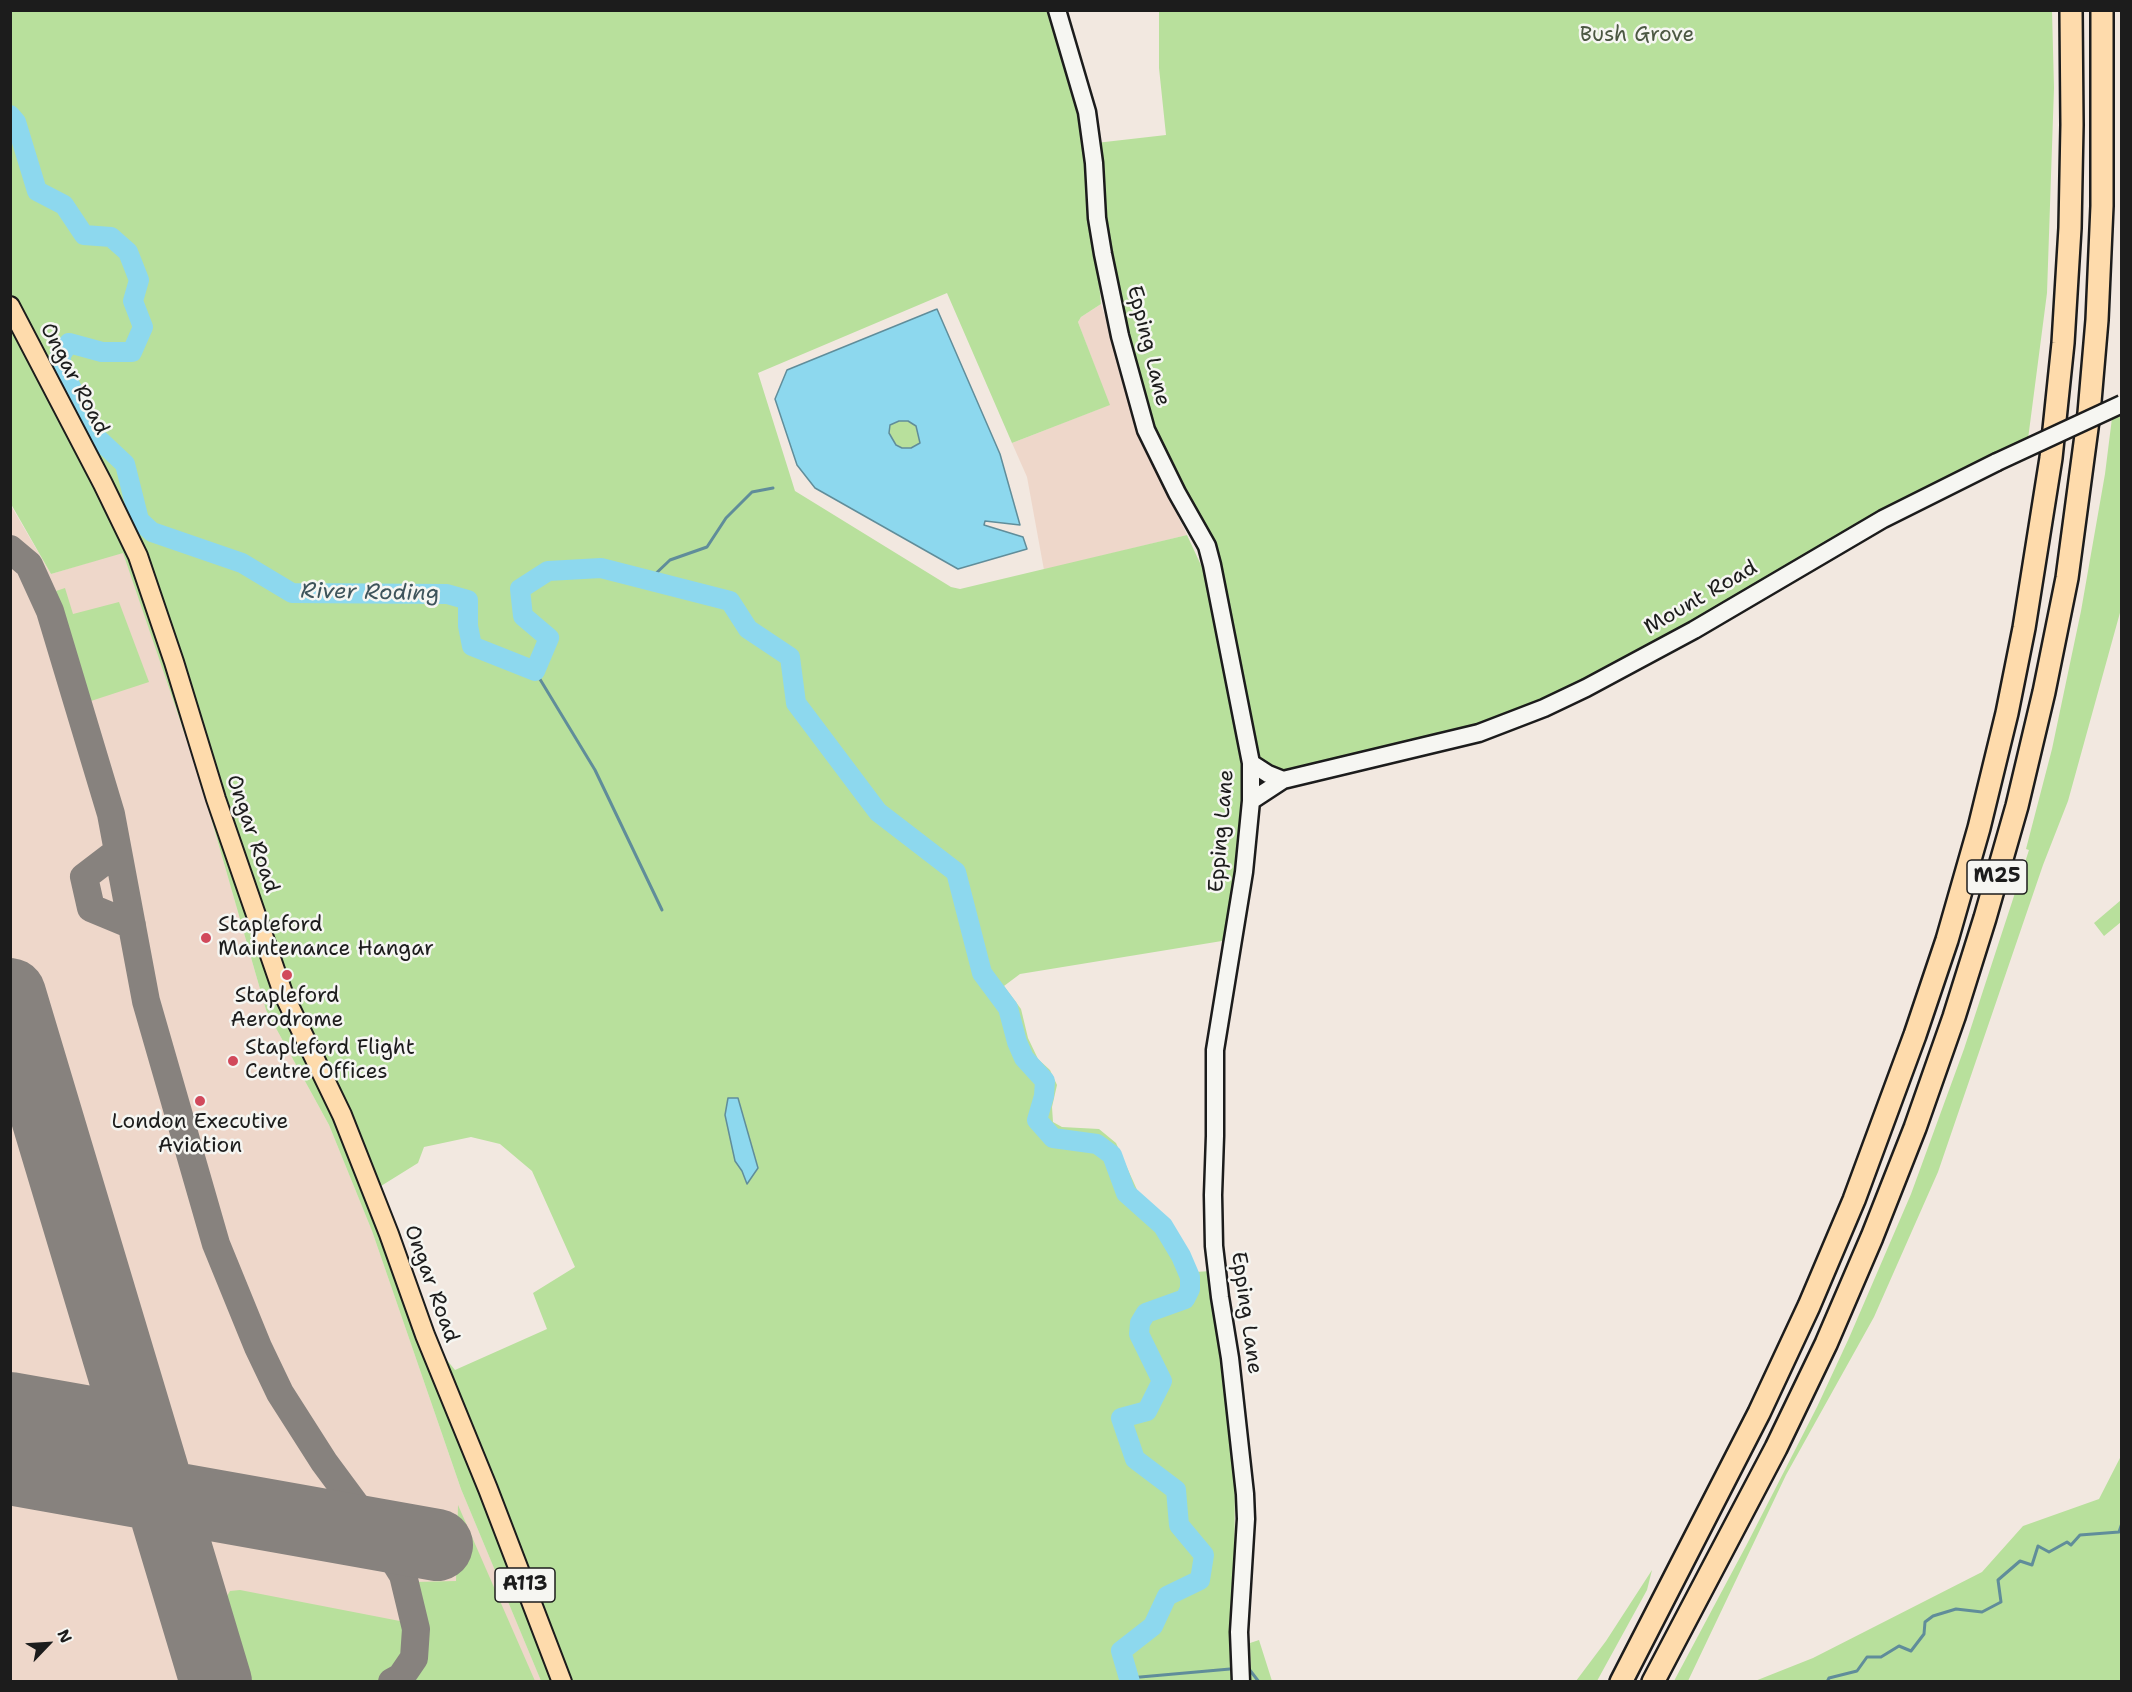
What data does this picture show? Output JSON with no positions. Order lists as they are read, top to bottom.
{
  "streets": {
    "highway": ["M25"],
    "main road": ["Ongar Road", "A113"],
    "street": ["Epping Lane", "Mount Road"]
  },
  "crossings": [
    ["Epping Lane", "Mount Road"]
  ],
  "water": ["River Roding"],
  "parks": ["Bush Grove"],
  "places": [
    "Stapleford Maintenance Hangar",
    "Stapleford Aerodrome",
    "Stapleford Flight Centre Offices",
    "London Executive Aviation"
  ],
  "north": "top right"
}
